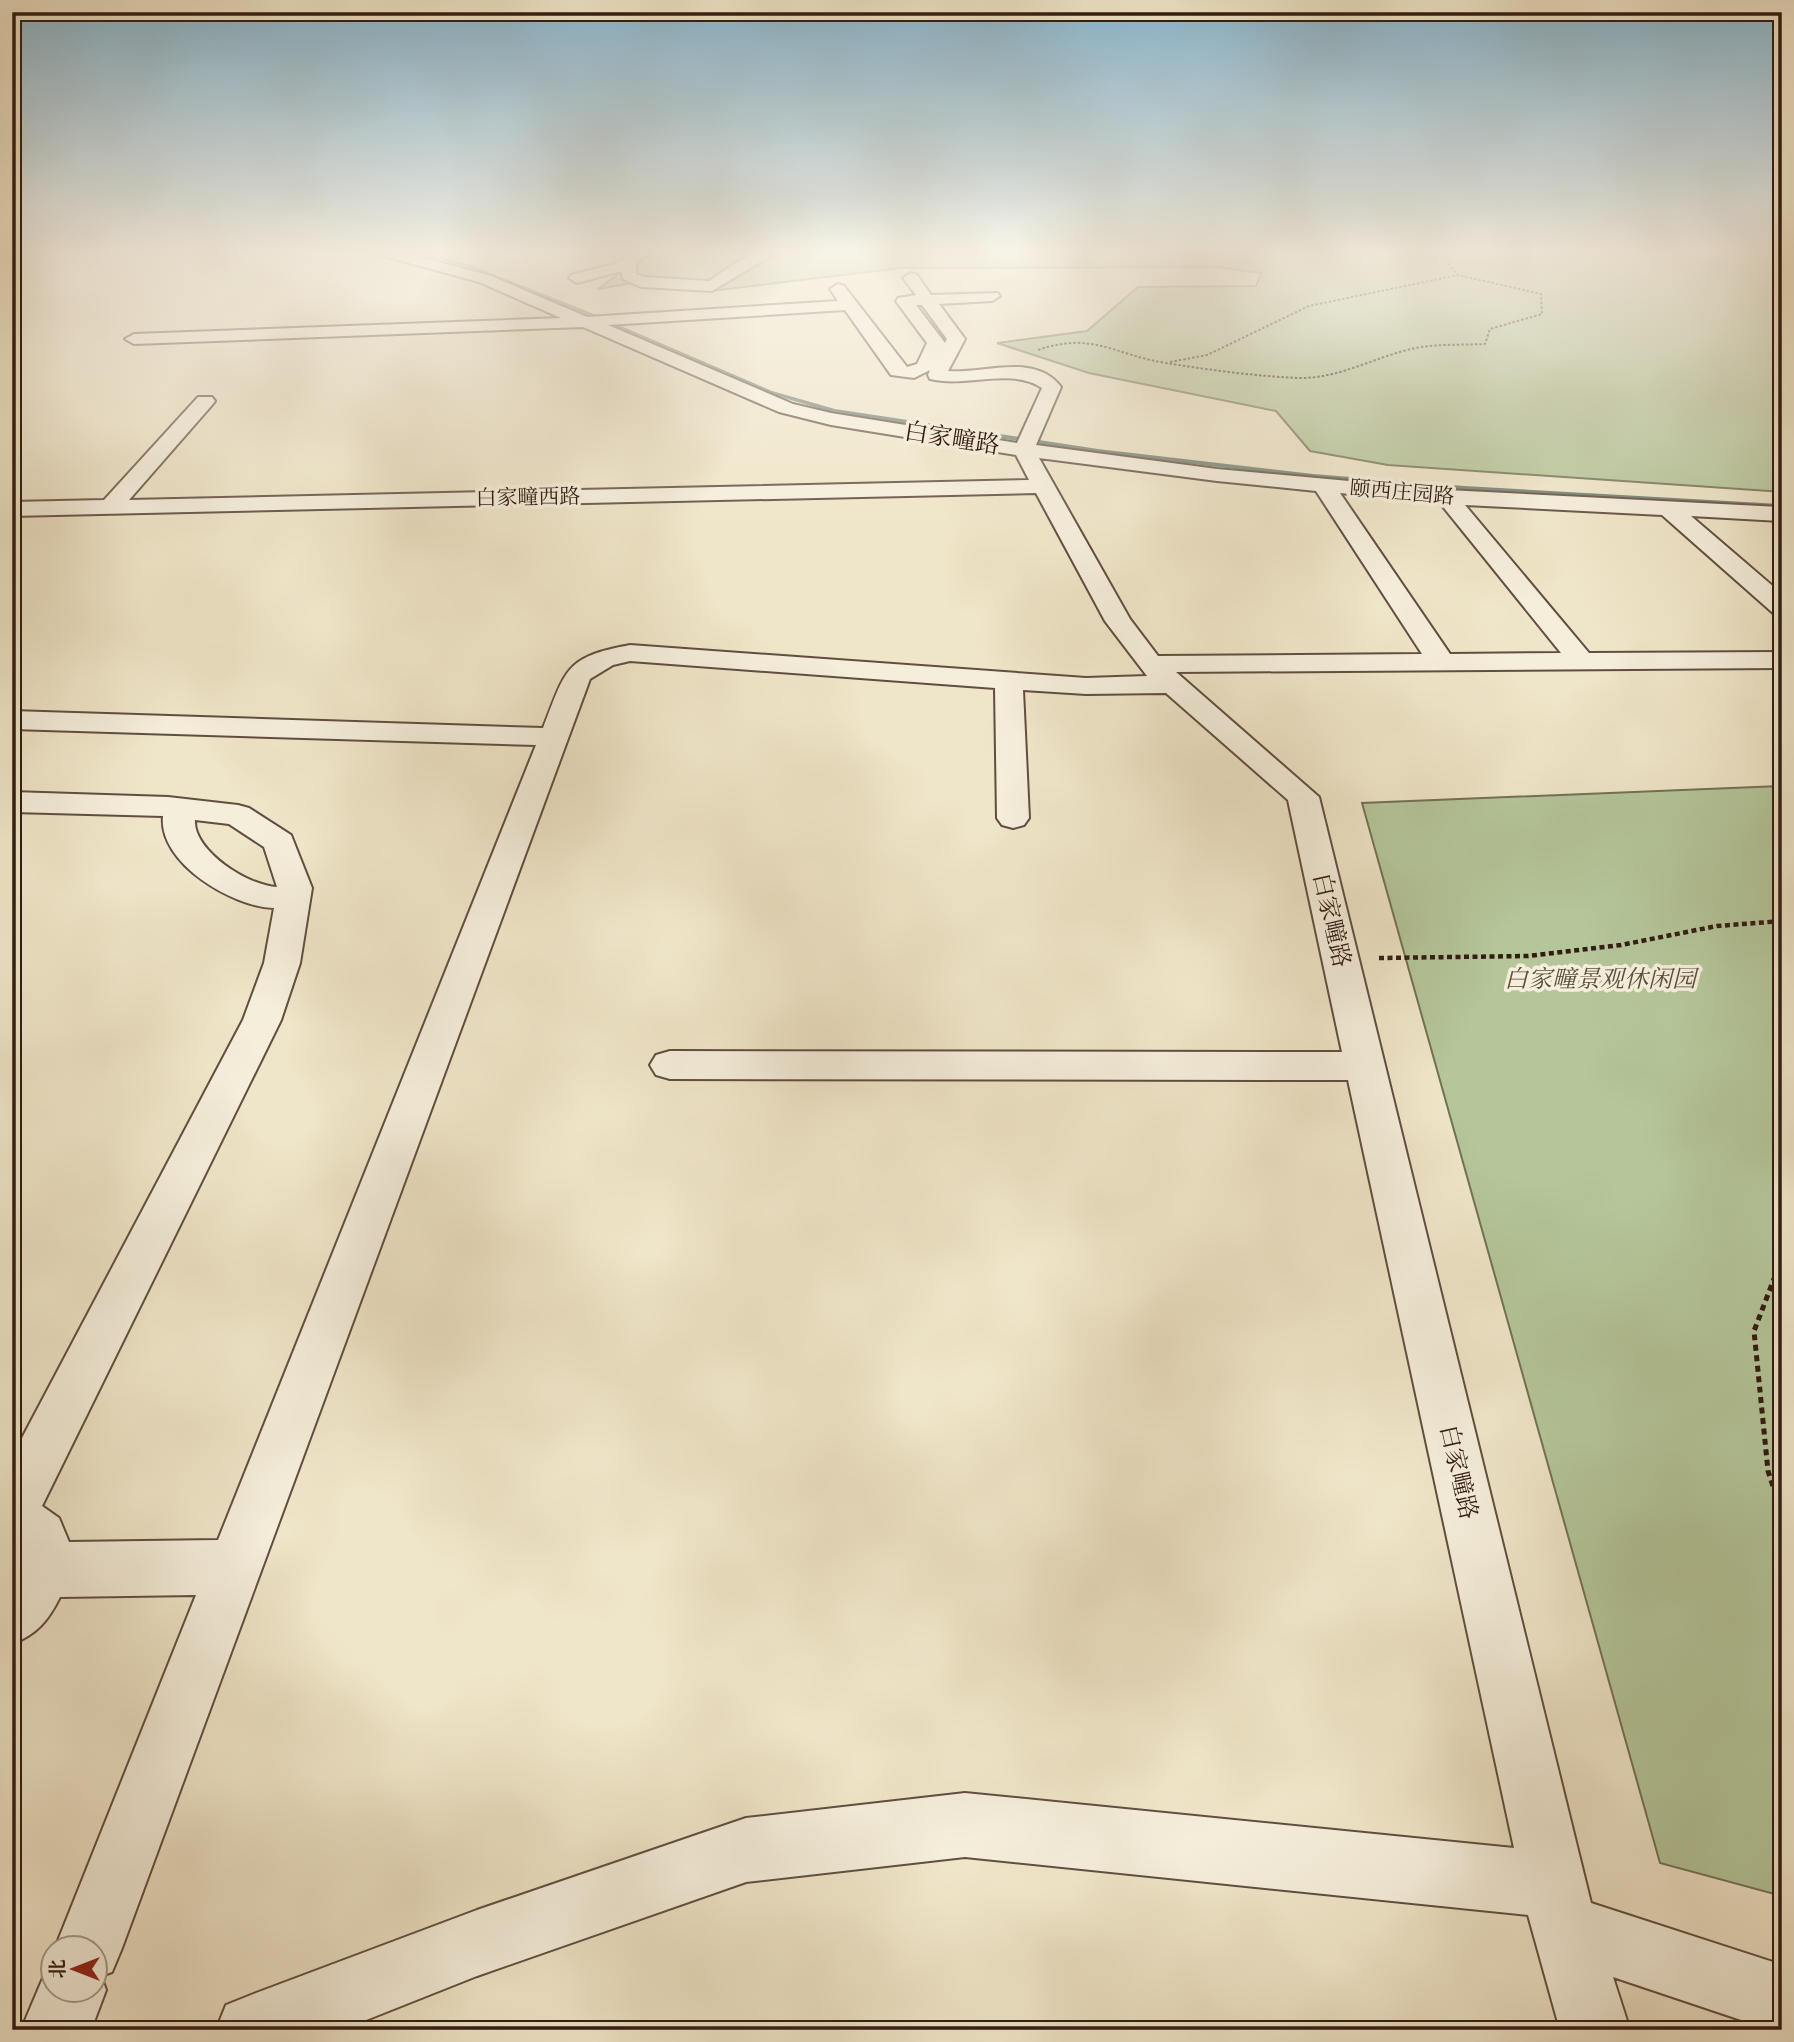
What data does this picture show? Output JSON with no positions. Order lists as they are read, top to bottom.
{
  "streets": {
    "street": ["白家疃路", "颐西庄园路", "白家疃西路"]
  },
  "crossings": [
    ["白家疃路", "颐西庄园路"],
    ["白家疃路", "白家疃西路"]
  ],
  "parks": ["白家疃景观休闲园"],
  "north": "left"
}
